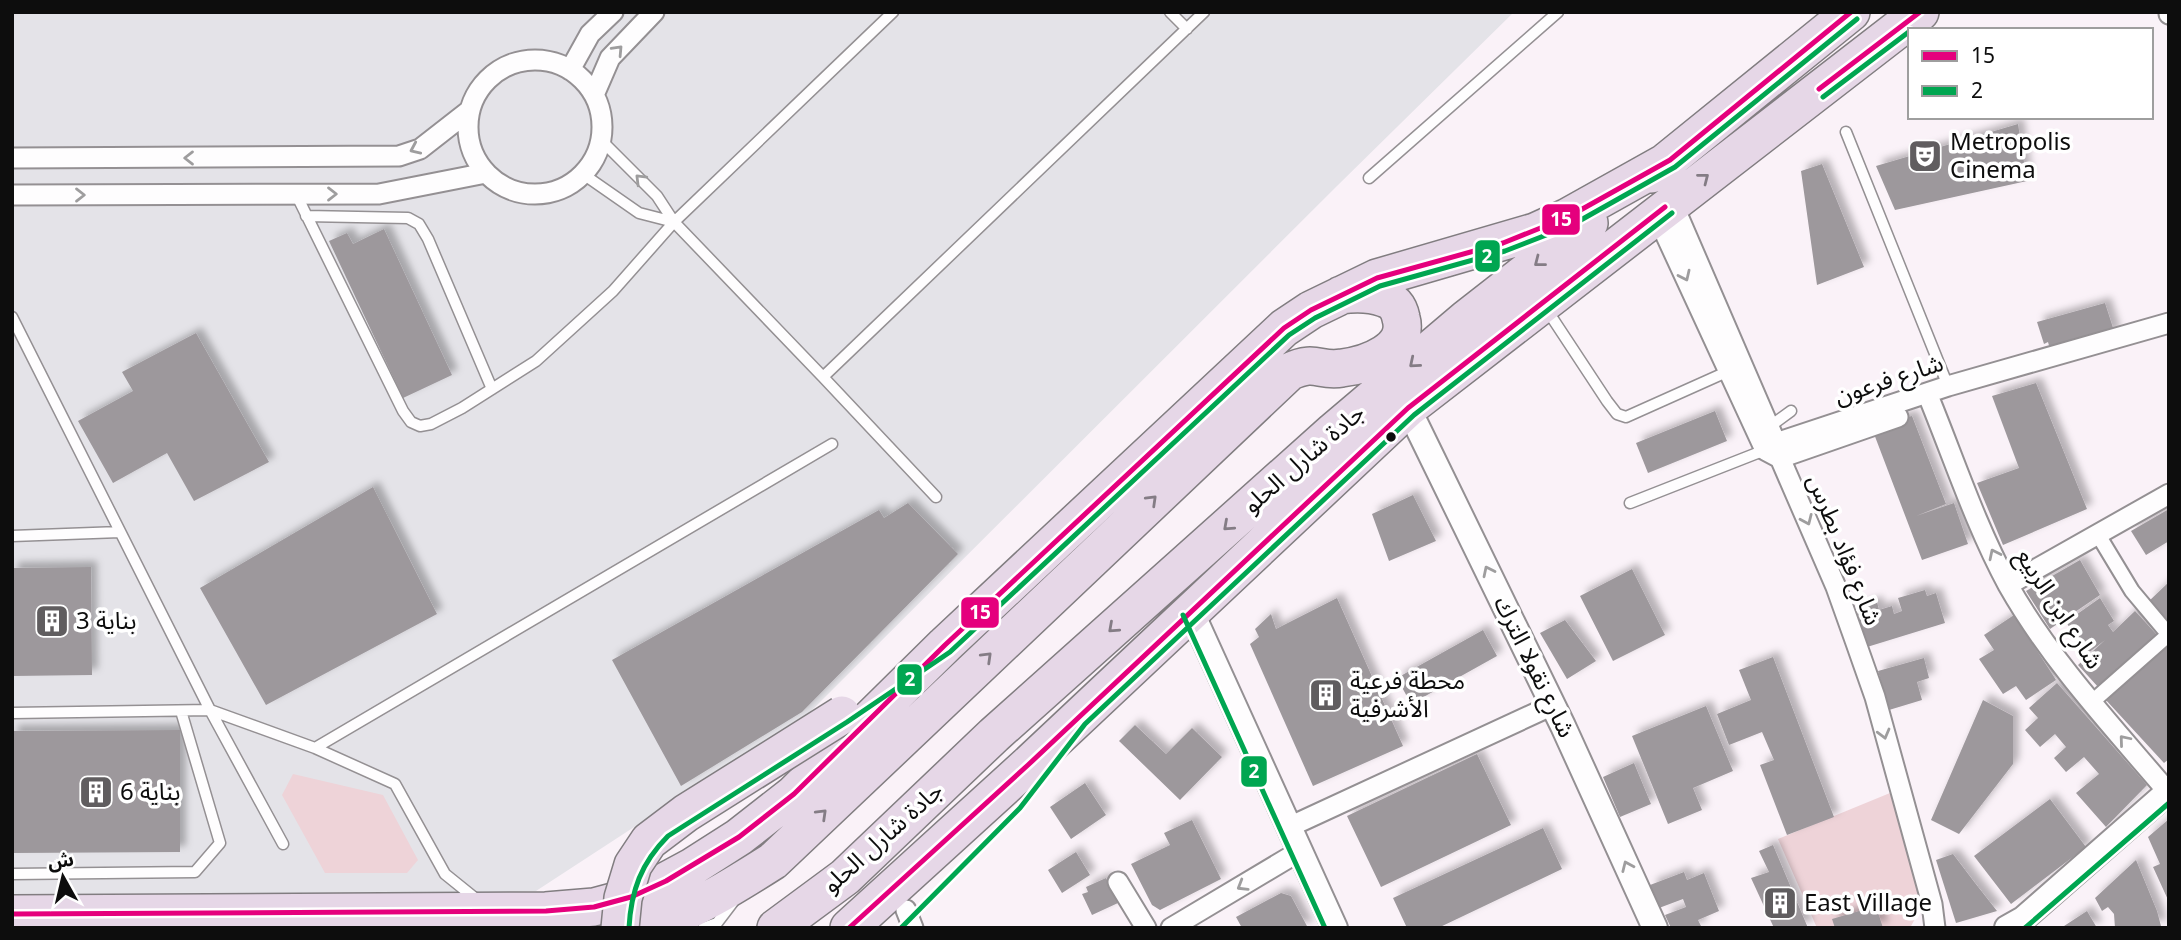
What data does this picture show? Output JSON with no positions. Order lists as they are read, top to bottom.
{
  "streets": {
    "highway": ["جادة شارل الحلو"],
    "street": [
      "شارع فرعون",
      "شارع فؤاد بطرس",
      "شارع ابن الربيع",
      "شارع نقولا الترك"
    ]
  },
  "crossings": [
    ["شارع فرعون", "شارع فؤاد بطرس"],
    ["شارع فرعون", "شارع ابن الربيع"],
    ["جادة شارل الحلو", "شارع فؤاد بطرس"],
    ["جادة شارل الحلو", "شارع نقولا الترك"]
  ],
  "one_way": ["شارع فؤاد بطرس", "شارع ابن الربيع", "شارع نقولا الترك"],
  "places": {
    "theatre": ["Metropolis Cinema"],
    "building": [
      "بناية 3",
      "محطة فرعية الأشرفية",
      "بناية 6",
      "East Village"
    ]
  },
  "lines": ["transit line 15", "transit line 2"],
  "legend": ["15", "2"],
  "north": "top"
}
